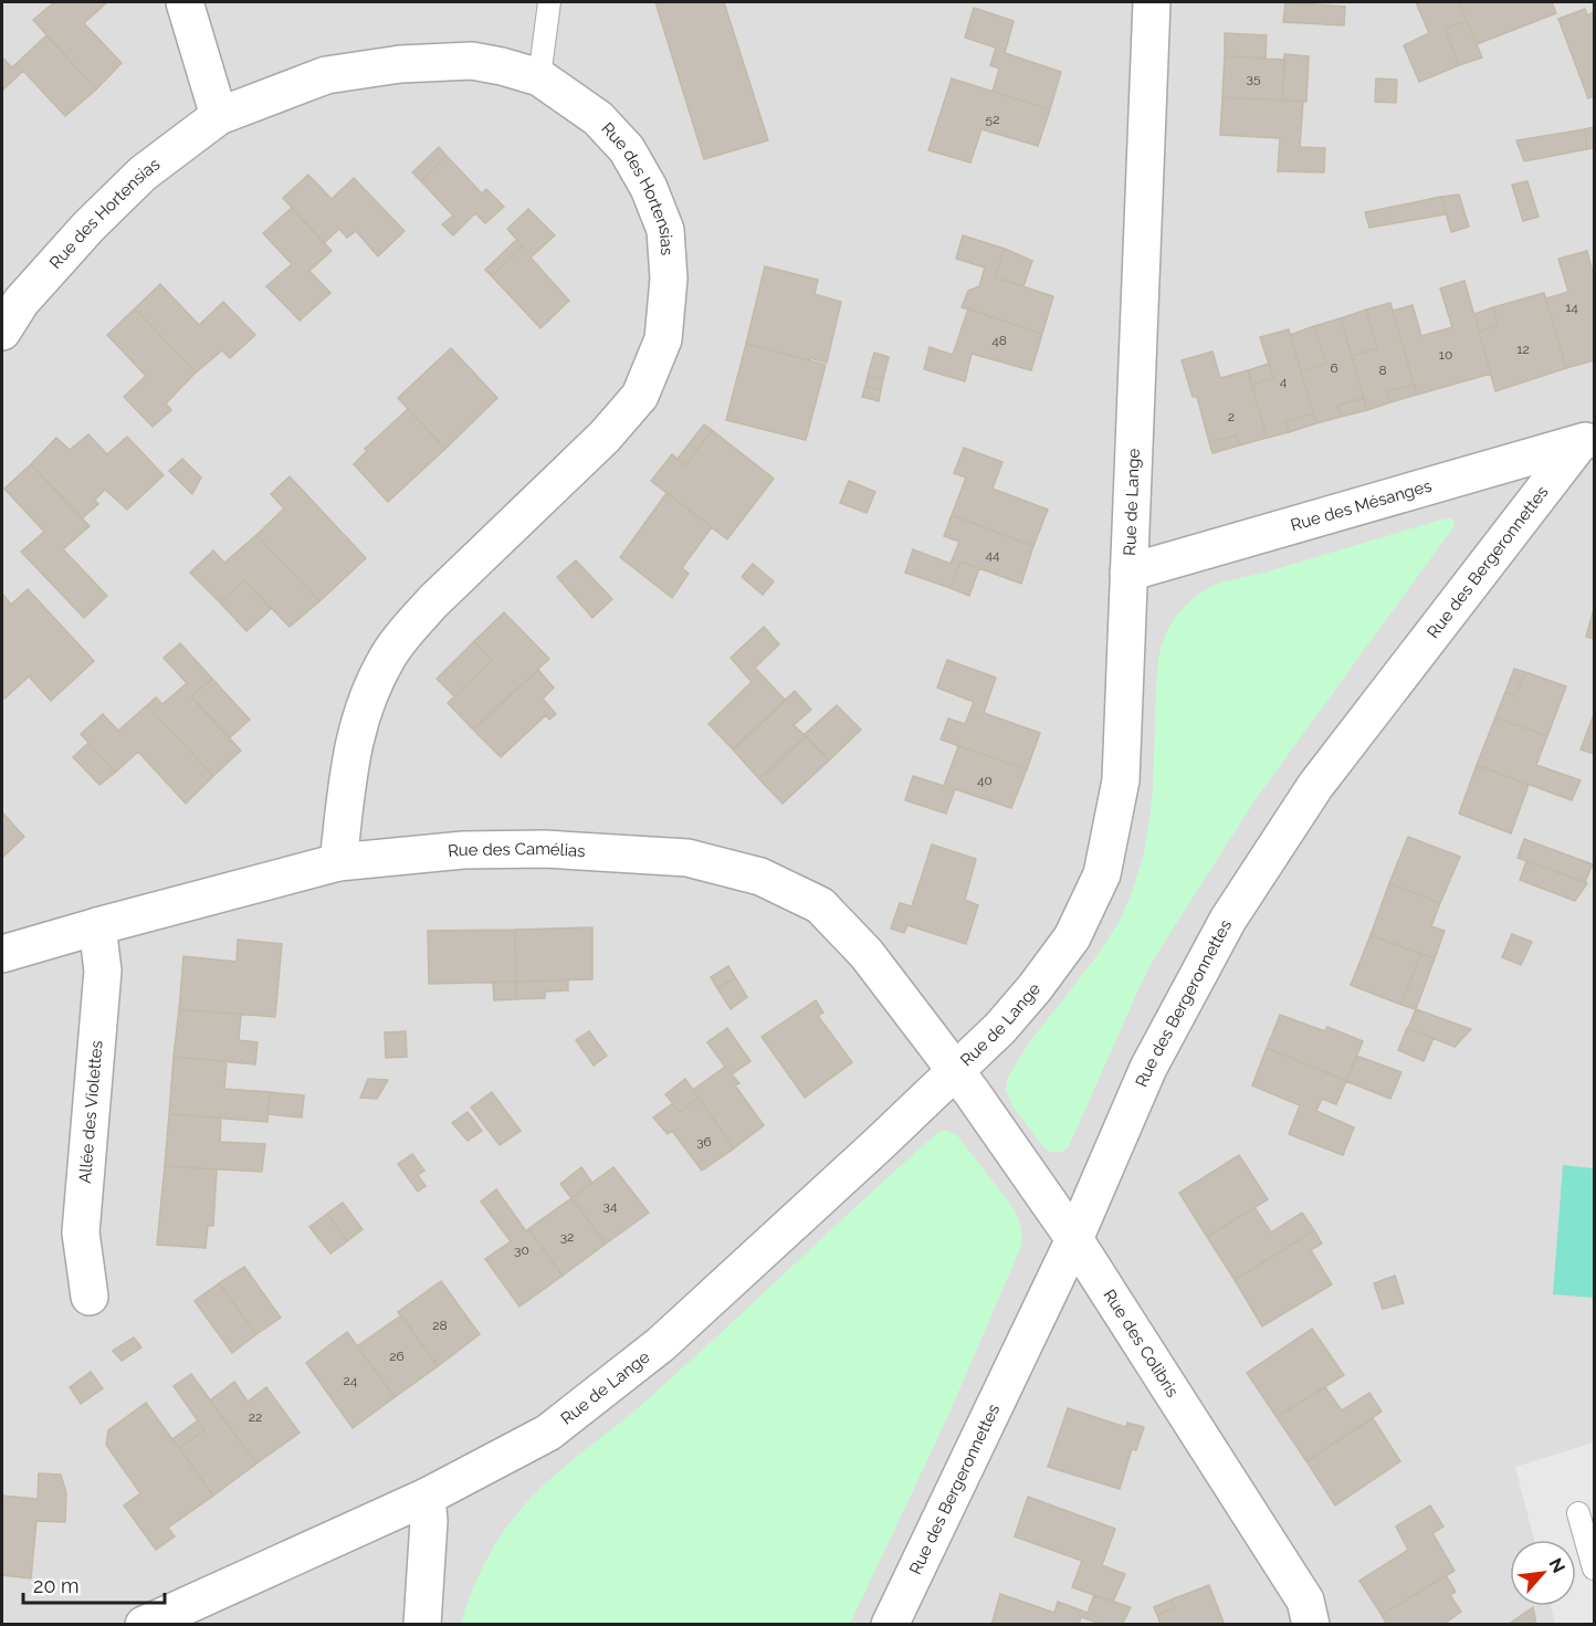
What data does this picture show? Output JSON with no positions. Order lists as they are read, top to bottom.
{
  "streets": {
    "street": [
      "Rue des Hortensias",
      "Rue de Lange",
      "Rue des Mésanges",
      "Rue des Bergeronnettes",
      "Rue des Camélias",
      "Allée des Violettes",
      "Rue des Colibris"
    ]
  },
  "crossings": [
    ["Rue des Hortensias", "Rue des Camélias"],
    ["Rue de Lange", "Rue des Mésanges"],
    ["Rue de Lange", "Rue des Camélias"],
    ["Rue de Lange", "Rue des Colibris"],
    ["Rue des Mésanges", "Rue des Bergeronnettes"],
    ["Rue des Bergeronnettes", "Rue des Colibris"],
    ["Rue des Camélias", "Allée des Violettes"],
    ["Rue des Camélias", "Rue des Colibris"]
  ],
  "house_numbers": [
    "35",
    "52",
    "14",
    "48",
    "12",
    "10",
    "6",
    "8",
    "4",
    "2",
    "44",
    "40",
    "36",
    "34",
    "32",
    "30",
    "28",
    "26",
    "24",
    "22"
  ],
  "scale_bar": "20 m",
  "north": "top right"
}
